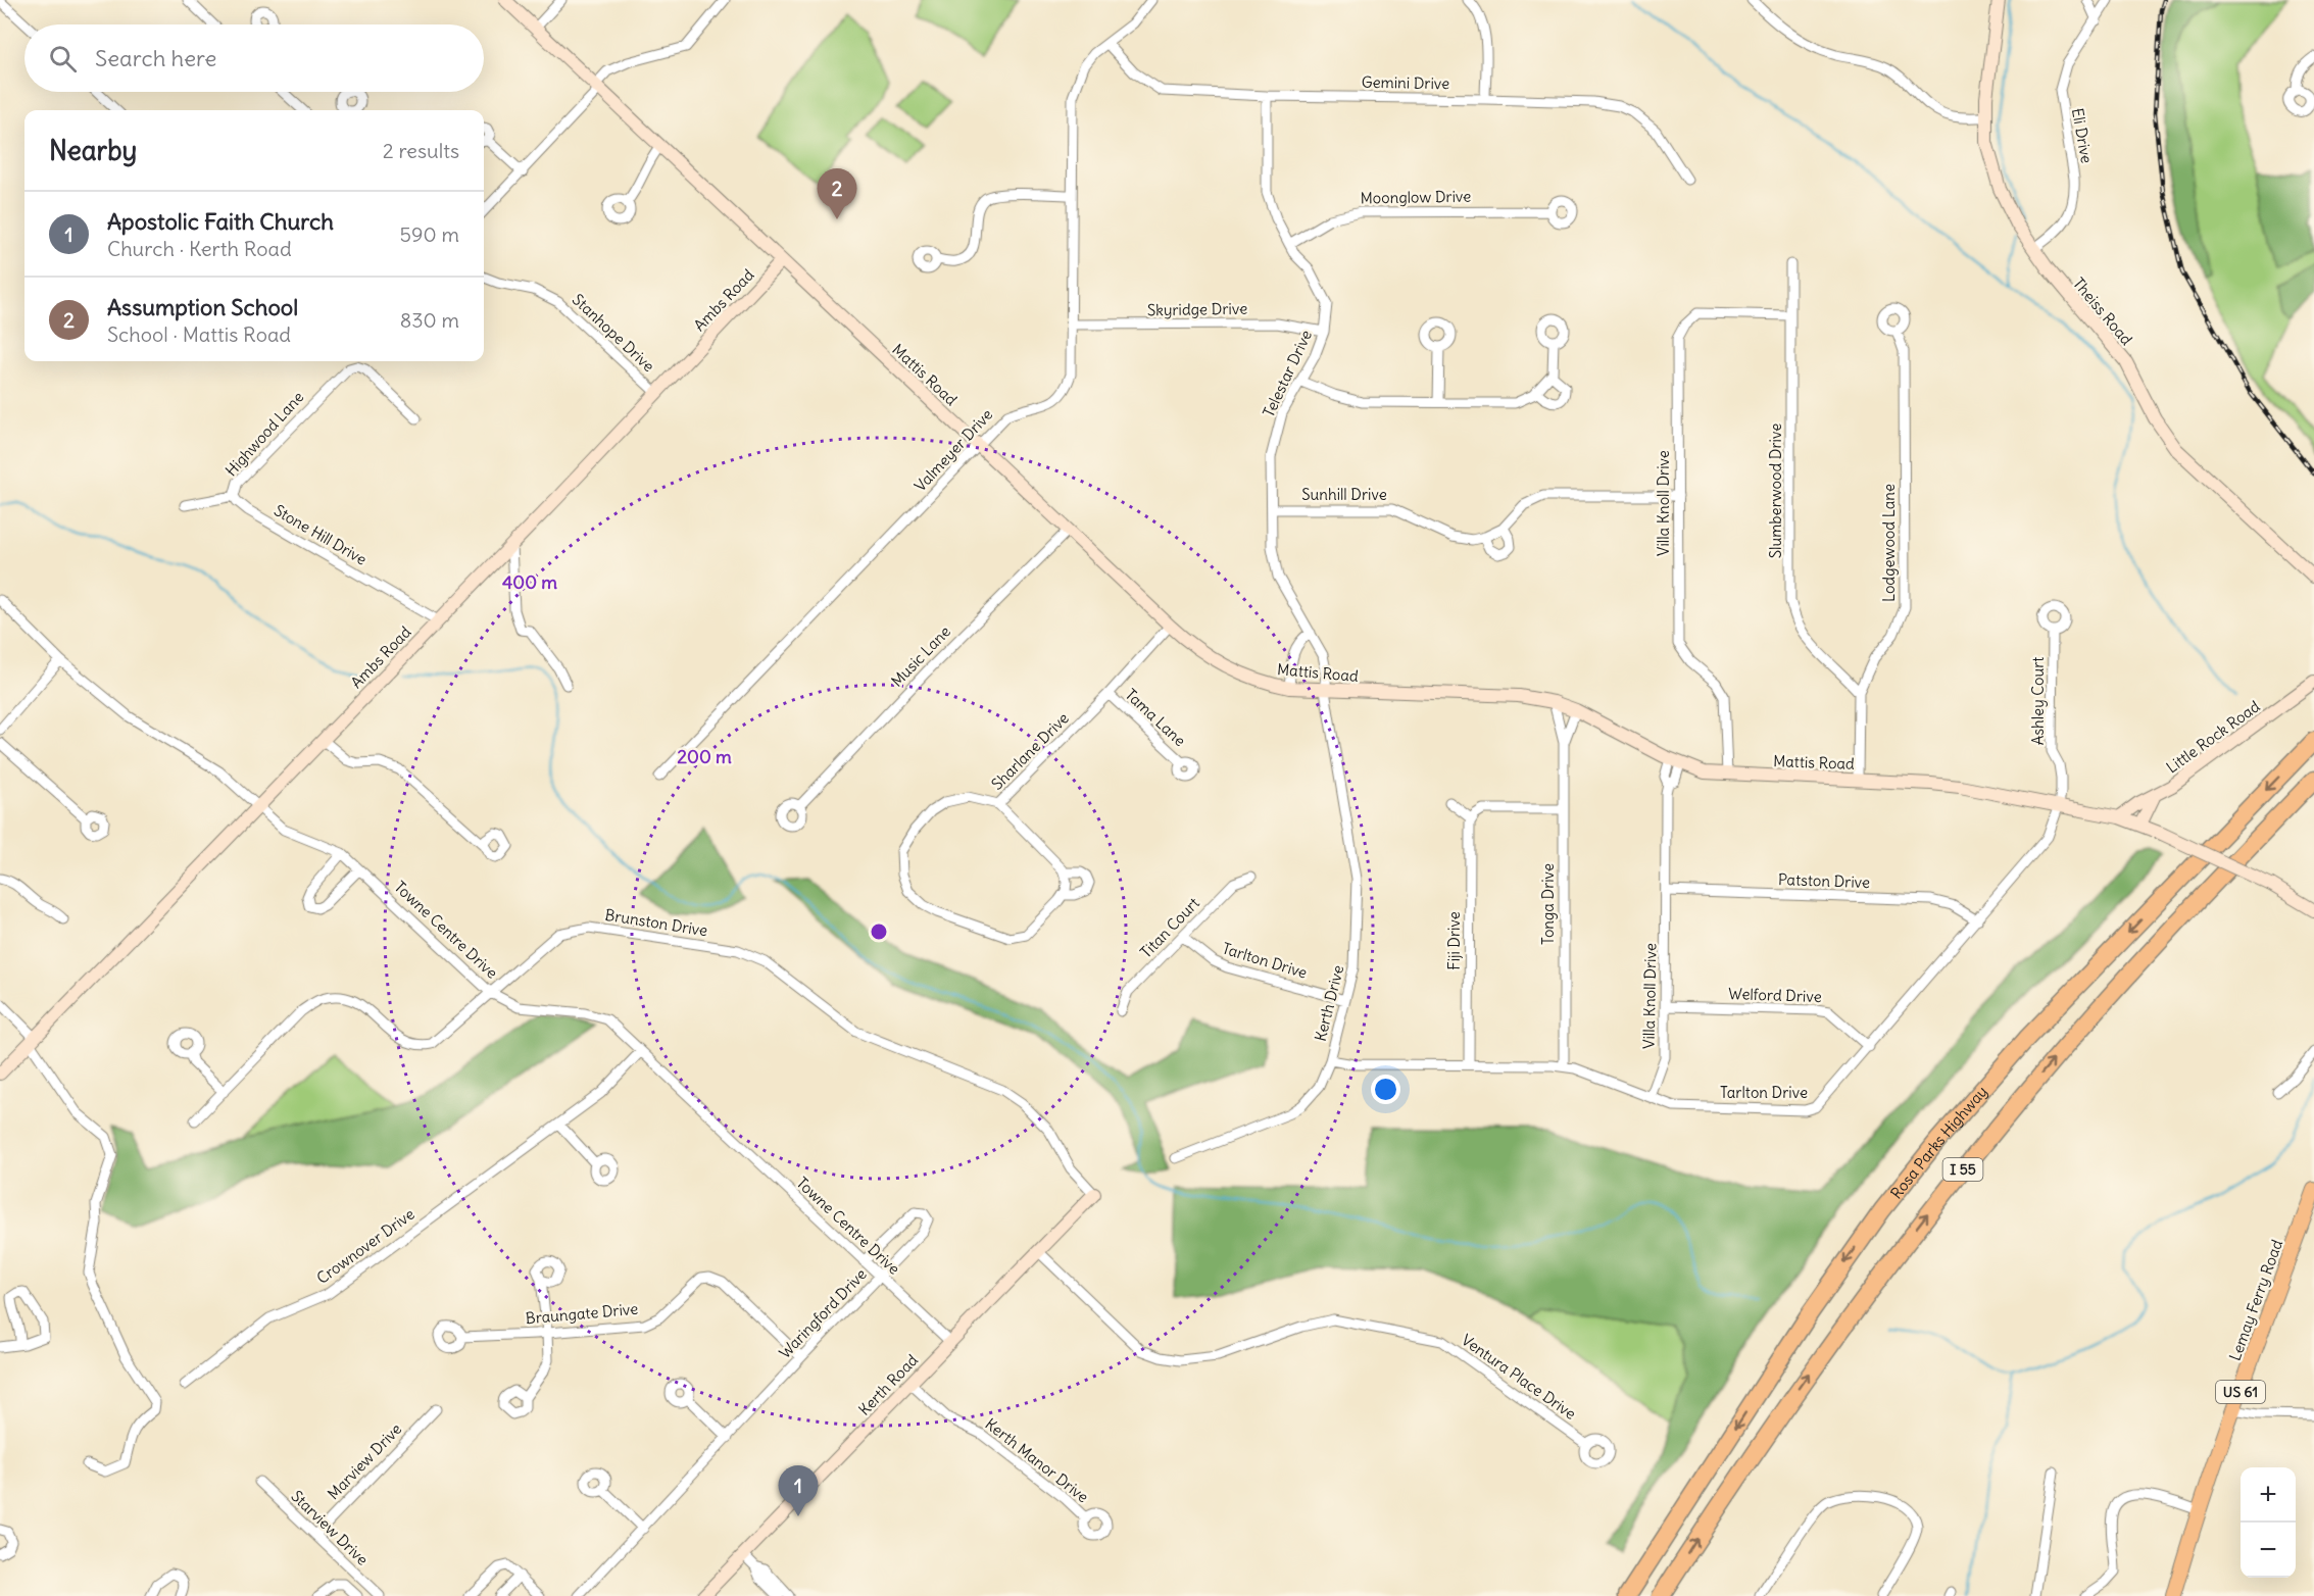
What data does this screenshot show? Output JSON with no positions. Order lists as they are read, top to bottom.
{
  "streets": {
    "highway": ["Rosa Parks Highway", "I 55"],
    "main road": ["Lemay Ferry Road", "US 61"],
    "street": [
      "Gemini Drive",
      "Eli Drive",
      "Moonglow Drive",
      "Ambs Road",
      "Skyridge Drive",
      "Theiss Road",
      "Stanhope Drive",
      "Telestar Drive",
      "Mattis Road",
      "Highwood Lane",
      "Valmeyer Drive",
      "Slumberwood Drive",
      "Sunhill Drive",
      "Villa Knoll Drive",
      "Stone Hill Drive",
      "Lodgewood Lane",
      "Music Lane",
      "Ashley Court",
      "Tama Lane",
      "Little Rock Road",
      "Sharlane Drive",
      "Patston Drive",
      "Tonga Drive",
      "Brunston Drive",
      "Titan Court",
      "Towne Centre Drive",
      "Fiji Drive",
      "Tarlton Drive",
      "Welford Drive",
      "Kerth Drive",
      "Crownover Drive",
      "Braungate Drive",
      "Waringford Drive",
      "Ventura Place Drive",
      "Kerth Road",
      "Kerth Manor Drive",
      "Marview Drive",
      "Starview Drive"
    ]
  },
  "crossings": [
    ["Gemini Drive", "Telestar Drive"],
    ["Gemini Drive", "Valmeyer Drive"],
    ["Eli Drive", "Theiss Road"],
    ["Moonglow Drive", "Telestar Drive"],
    ["Ambs Road", "Stanhope Drive"],
    ["Ambs Road", "Mattis Road"],
    ["Ambs Road", "Stone Hill Drive"],
    ["Ambs Road", "Towne Centre Drive"],
    ["Skyridge Drive", "Telestar Drive"],
    ["Skyridge Drive", "Valmeyer Drive"],
    ["Telestar Drive", "Mattis Road"],
    ["Telestar Drive", "Sunhill Drive"],
    ["Telestar Drive", "Kerth Drive"],
    ["Mattis Road", "Valmeyer Drive"],
    ["Mattis Road", "Villa Knoll Drive"],
    ["Mattis Road", "Lodgewood Lane"],
    ["Mattis Road", "Music Lane"],
    ["Mattis Road", "Ashley Court"],
    ["Mattis Road", "Little Rock Road"],
    ["Mattis Road", "Sharlane Drive"],
    ["Mattis Road", "Tonga Drive"],
    ["Mattis Road", "Tarlton Drive"],
    ["Mattis Road", "Kerth Drive"],
    ["Highwood Lane", "Stone Hill Drive"],
    ["Slumberwood Drive", "Villa Knoll Drive"],
    ["Slumberwood Drive", "Lodgewood Lane"],
    ["Sunhill Drive", "Villa Knoll Drive"],
    ["Villa Knoll Drive", "Patston Drive"],
    ["Villa Knoll Drive", "Tarlton Drive"],
    ["Villa Knoll Drive", "Welford Drive"],
    ["Ashley Court", "Tarlton Drive"],
    ["Tama Lane", "Sharlane Drive"],
    ["Patston Drive", "Tarlton Drive"],
    ["Tonga Drive", "Tarlton Drive"],
    ["Brunston Drive", "Towne Centre Drive"],
    ["Brunston Drive", "Kerth Road"],
    ["Titan Court", "Tarlton Drive"],
    ["Towne Centre Drive", "Crownover Drive"],
    ["Towne Centre Drive", "Waringford Drive"],
    ["Towne Centre Drive", "Kerth Road"],
    ["Fiji Drive", "Tarlton Drive"],
    ["Tarlton Drive", "Welford Drive"],
    ["Tarlton Drive", "Kerth Drive"],
    ["Braungate Drive", "Waringford Drive"],
    ["Ventura Place Drive", "Kerth Road"],
    ["Kerth Road", "Kerth Manor Drive"],
    ["Marview Drive", "Starview Drive"]
  ],
  "page": {
    "search": "Search here",
    "heading": ["Nearby", "2 results"],
    "pins": ["2", "1"],
    "list": [
      {
        "mark": "1",
        "name": "Apostolic Faith Church",
        "note": "Church · Kerth Road",
        "value": "590 m"
      },
      {
        "mark": "2",
        "name": "Assumption School",
        "note": "School · Mattis Road",
        "value": "830 m"
      }
    ],
    "map_buttons": ["+", "−"]
  },
  "rings": ["400 m", "200 m"]
}
